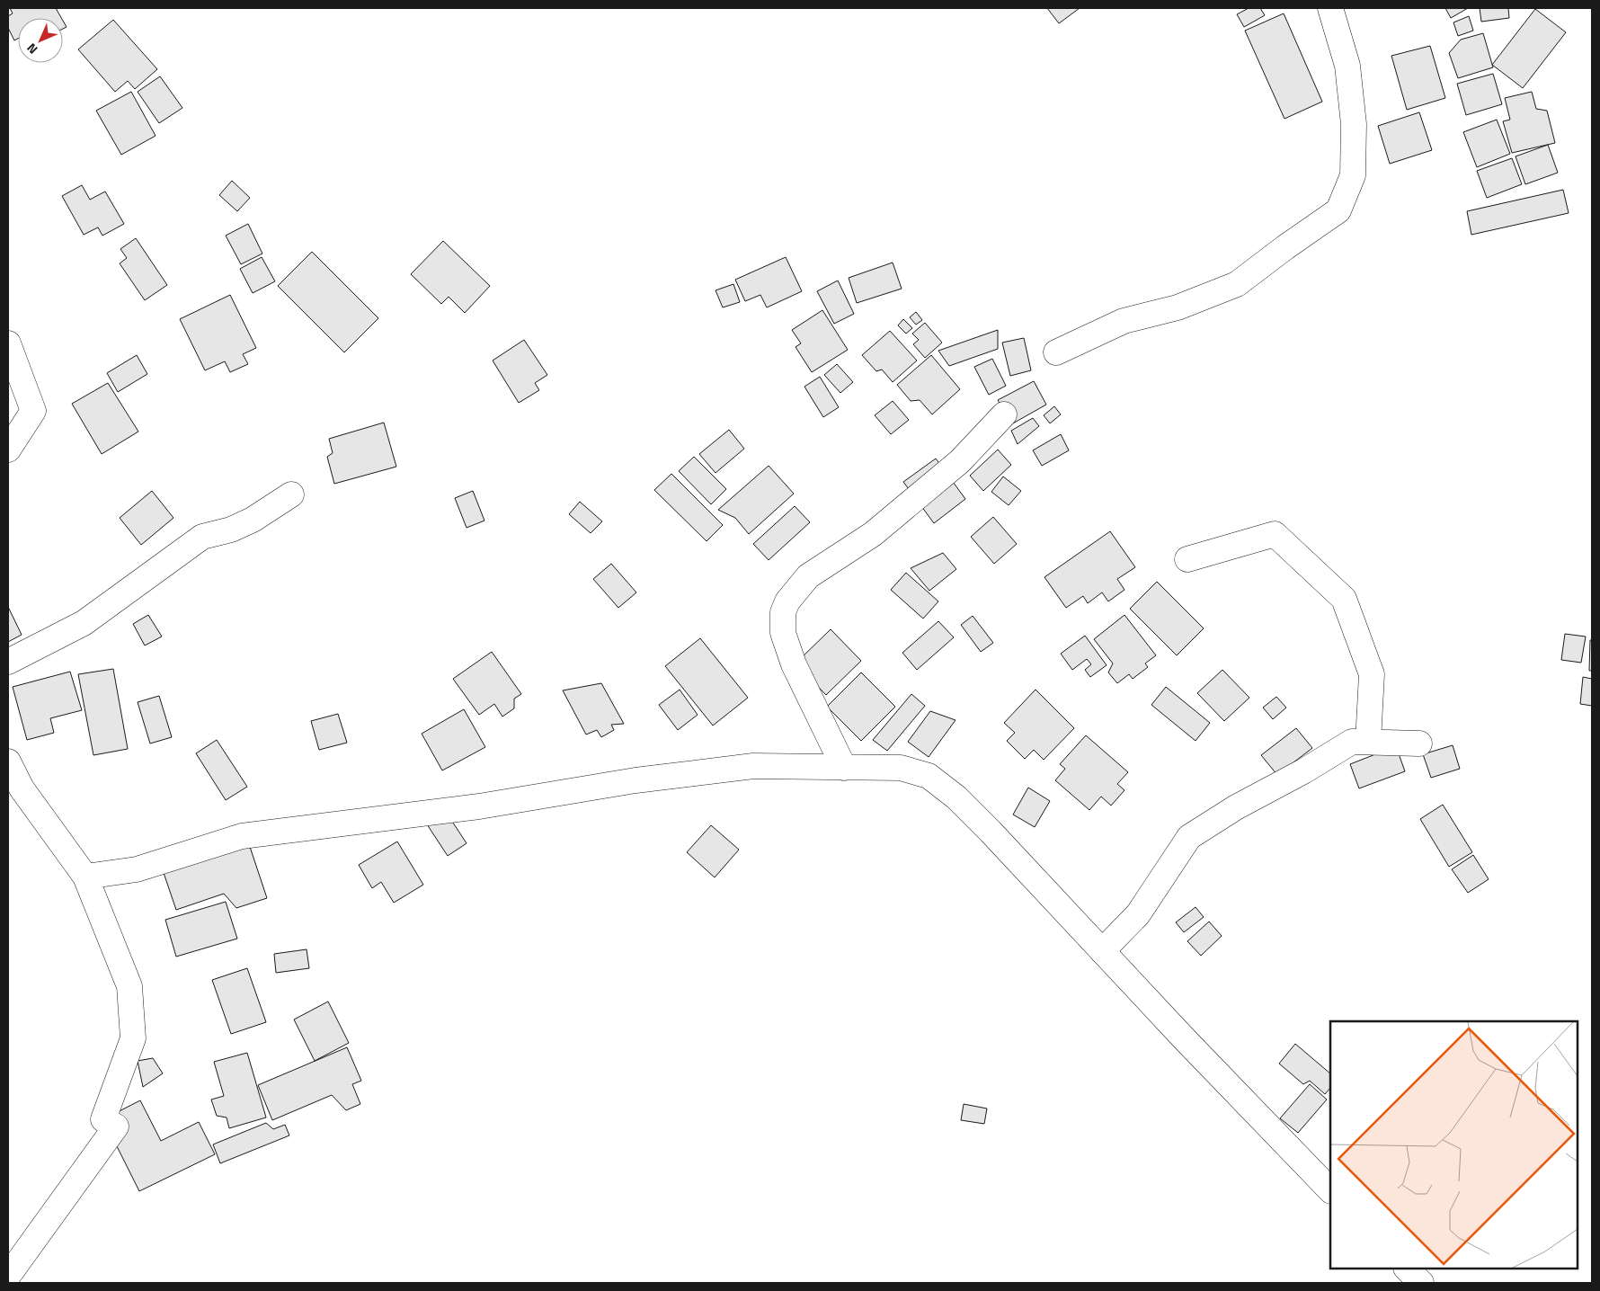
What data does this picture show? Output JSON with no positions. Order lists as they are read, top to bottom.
{
  "north": "bottom left"
}
